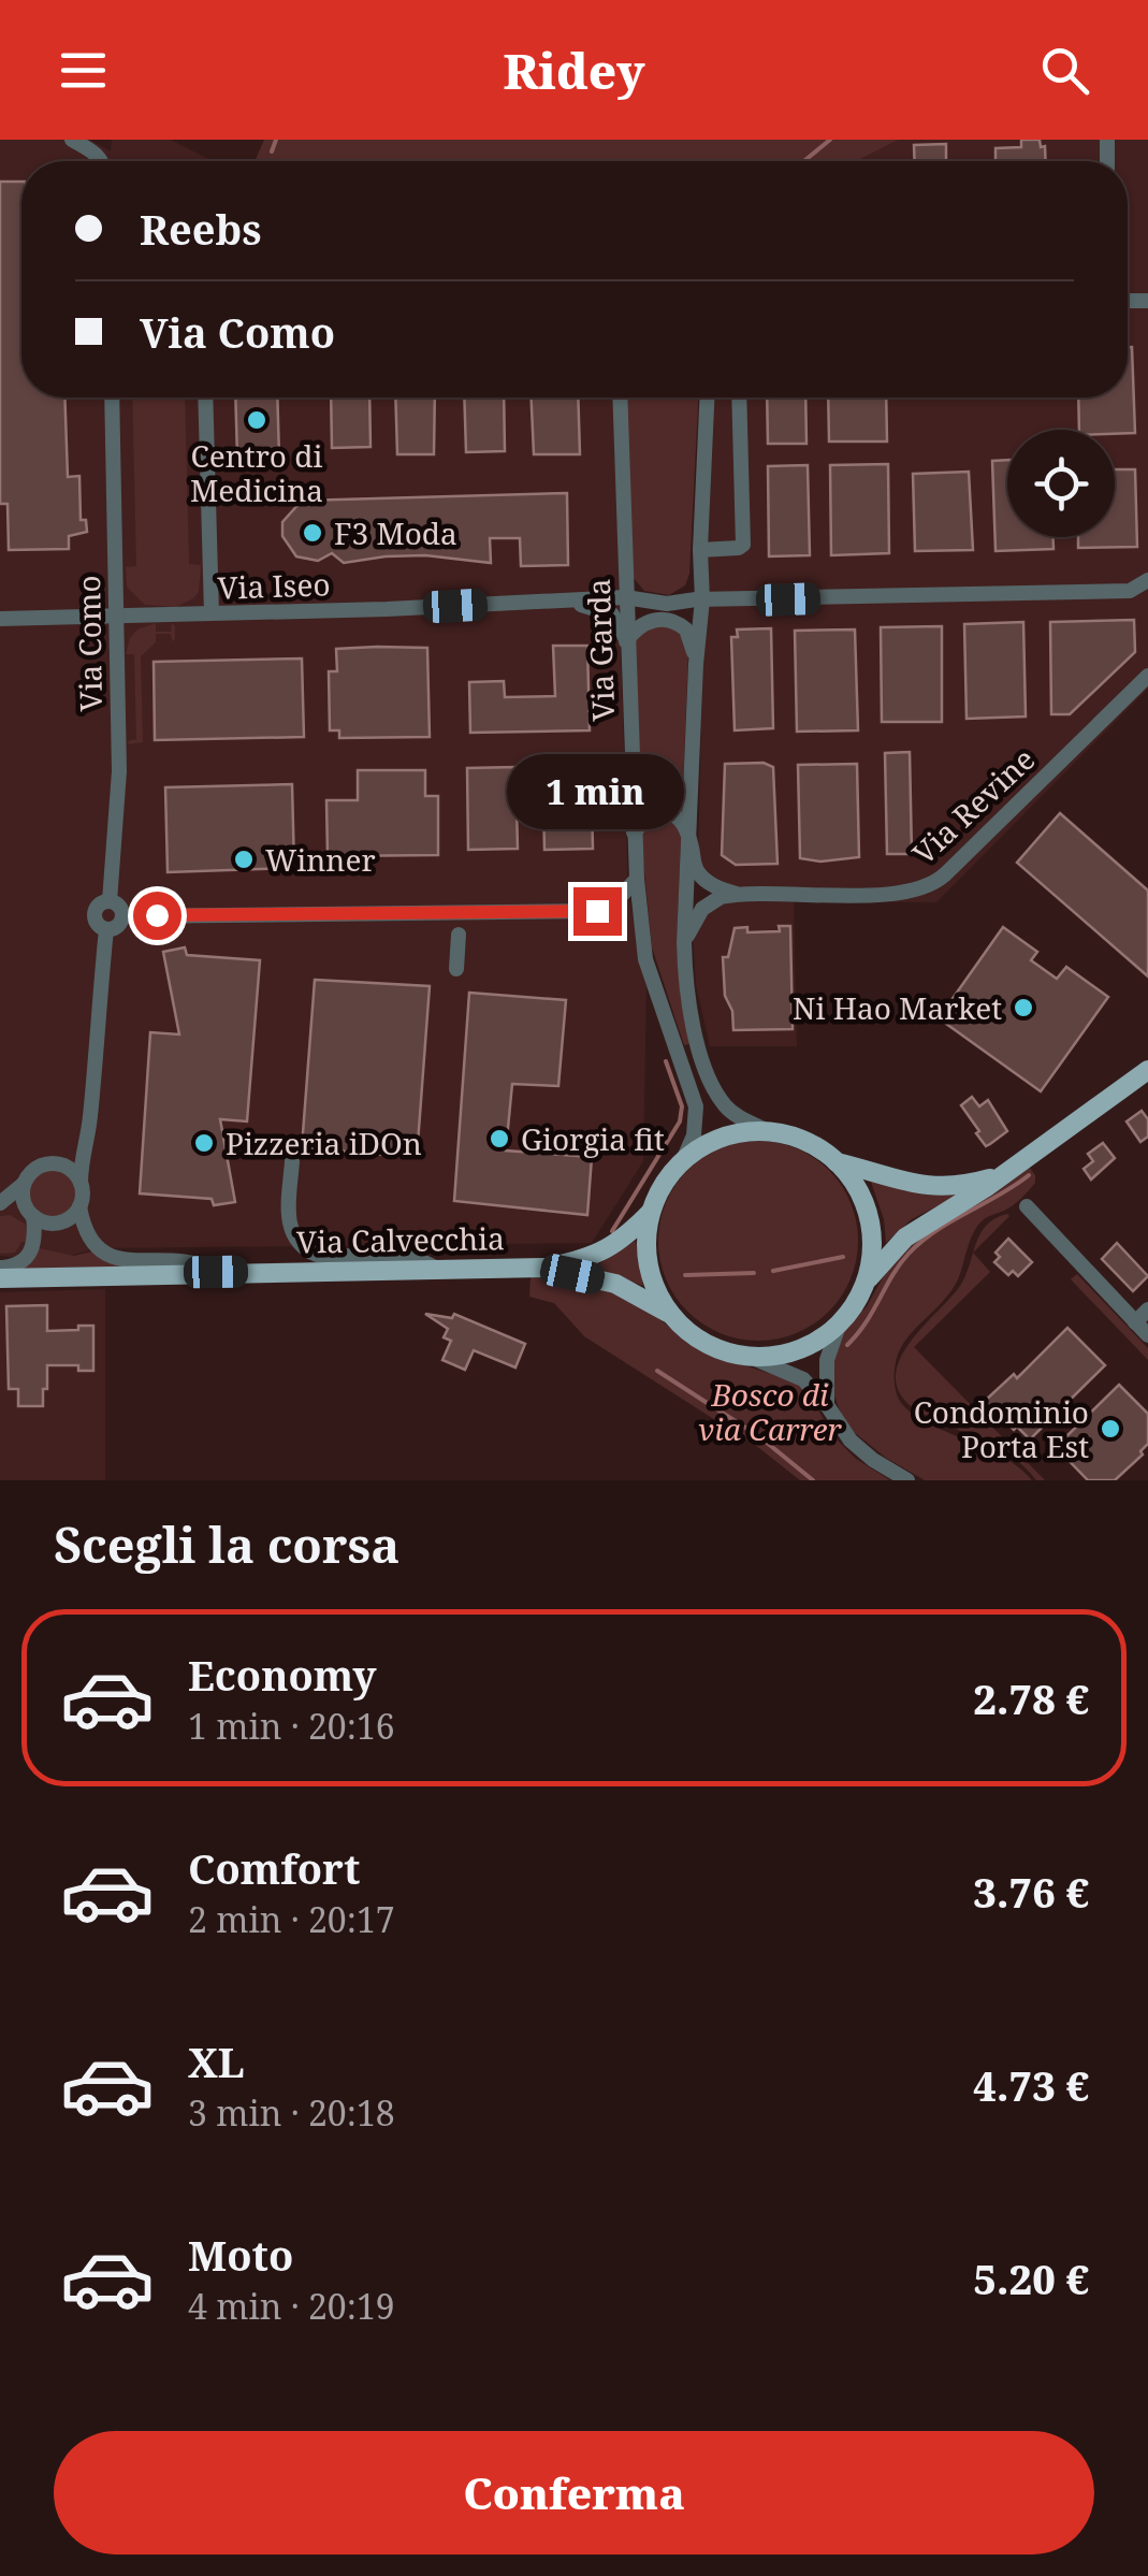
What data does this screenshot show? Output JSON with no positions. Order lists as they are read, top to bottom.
{
  "streets": {
    "main road": ["Via Calvecchia"],
    "street": [
      "Via Iseo",
      "Via Como",
      "Via Garda",
      "Via Revine"
    ]
  },
  "crossings": [
    ["Via Iseo", "Via Como"],
    ["Via Iseo", "Via Garda"],
    ["Via Garda", "Via Calvecchia"]
  ],
  "parks": ["Bosco di via Carrer"],
  "places": [
    "Centro di Medicina",
    "F3 Moda",
    "Winner",
    "Ni Hao Market",
    "Giorgia fit",
    "Pizzeria iDOn",
    "Condominio Porta Est"
  ],
  "page": {
    "header": "Ridey",
    "banner": ["Reebs", "Via Como"],
    "bubble": "1 min",
    "heading": "Scegli la corsa",
    "list": [
      {
        "name": "Economy",
        "note": "1 min · 20:16",
        "value": "2.78 €"
      },
      {
        "name": "Comfort",
        "note": "2 min · 20:17",
        "value": "3.76 €"
      },
      {
        "name": "XL",
        "note": "3 min · 20:18",
        "value": "4.73 €"
      },
      {
        "name": "Moto",
        "note": "4 min · 20:19",
        "value": "5.20 €"
      }
    ],
    "buttons": "Conferma"
  }
}
